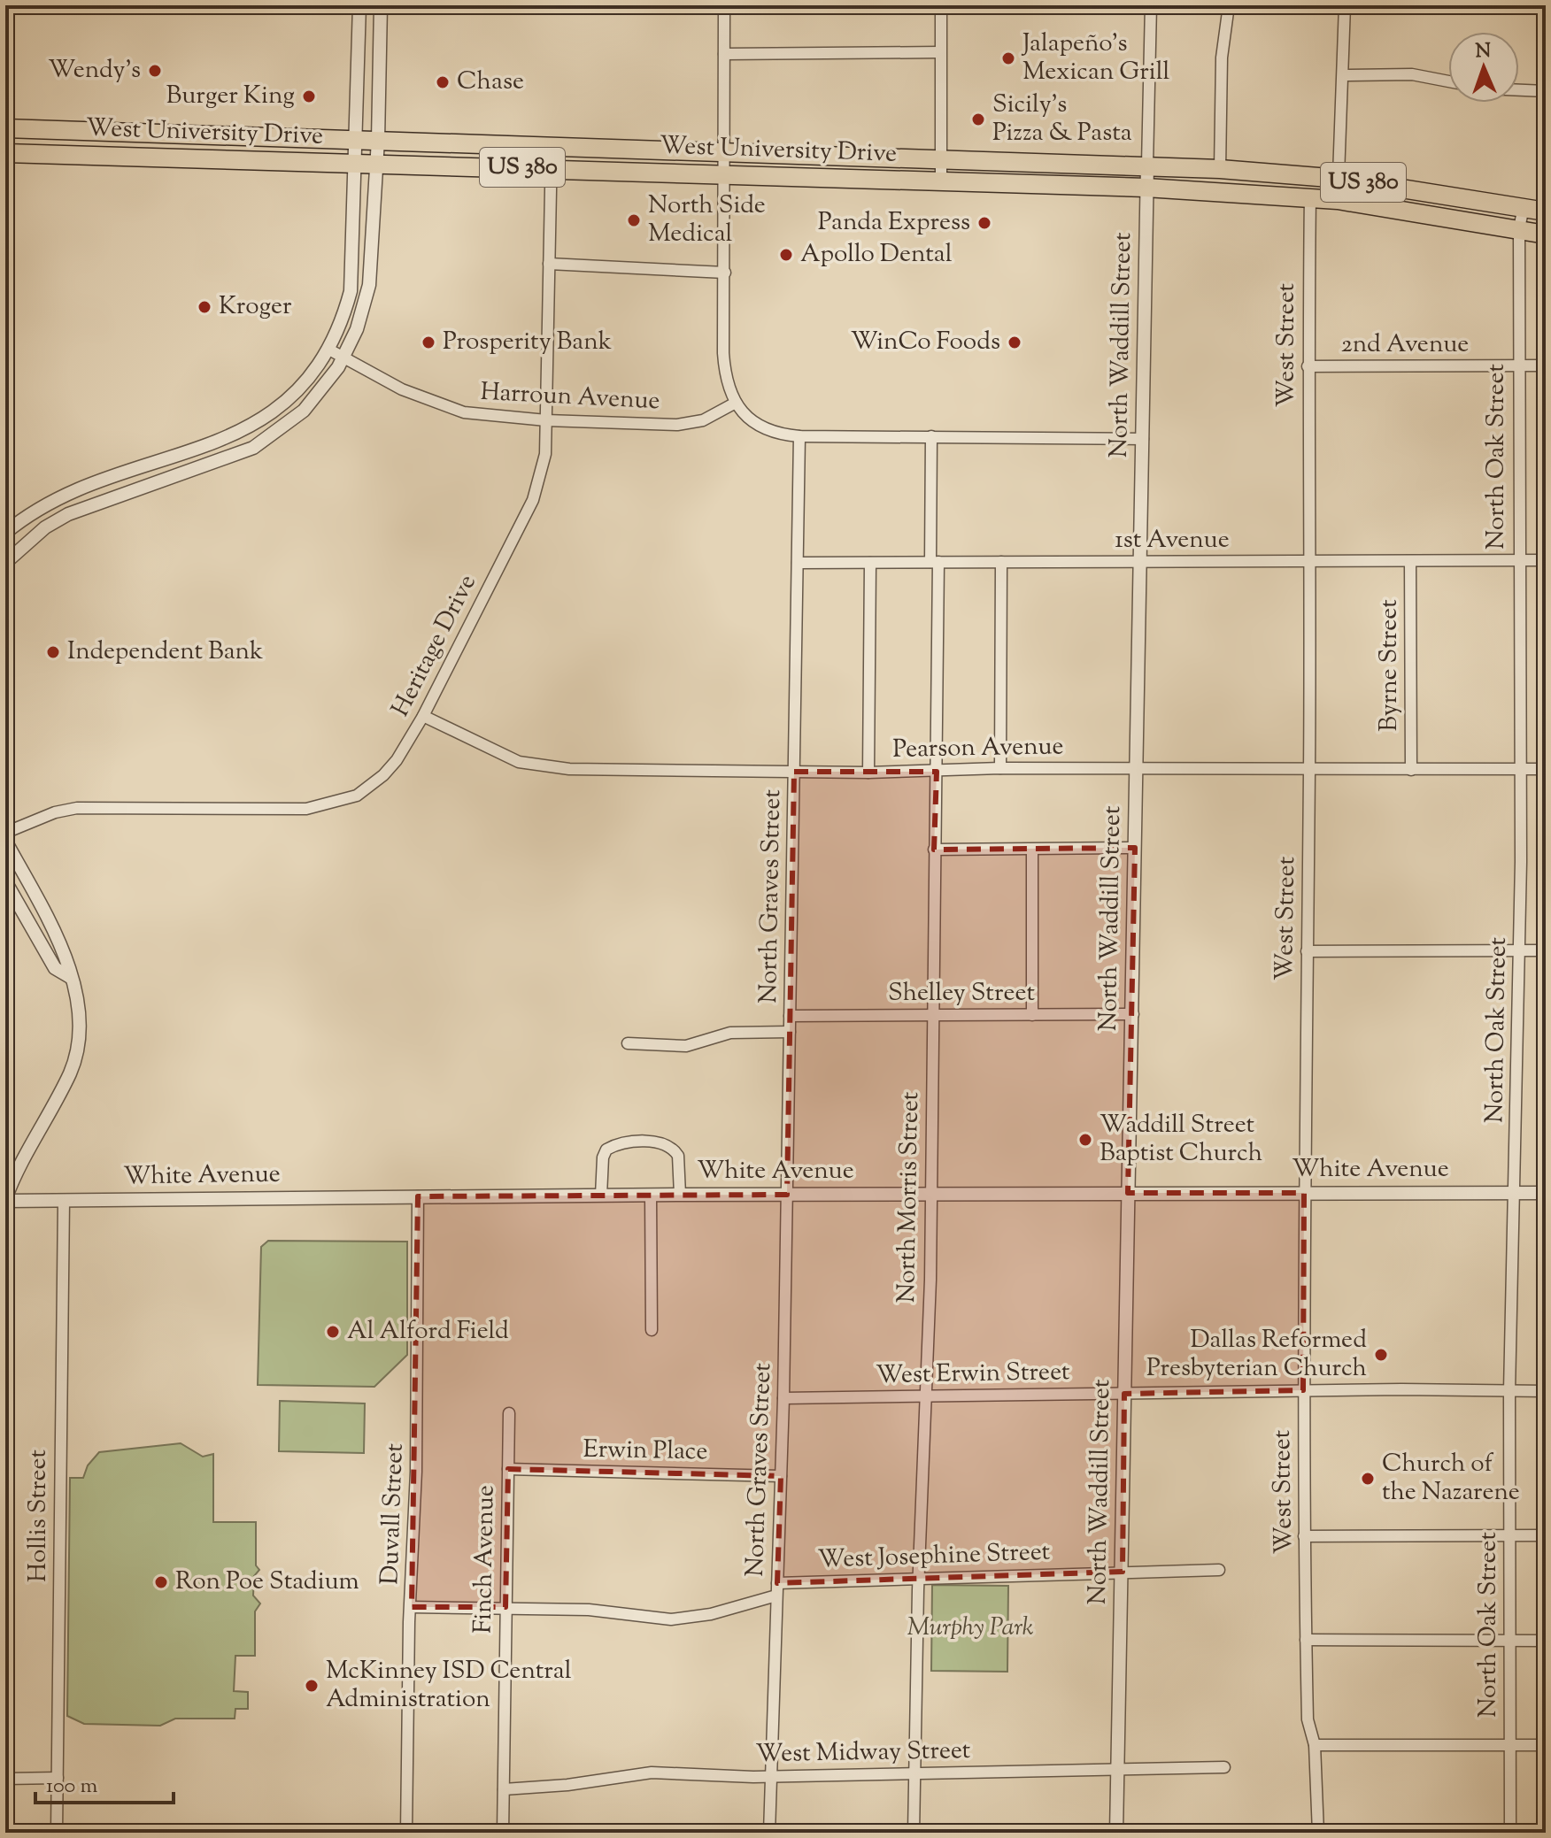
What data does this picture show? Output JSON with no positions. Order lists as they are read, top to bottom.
{
  "streets": {
    "highway": ["West University Drive", "US 380"],
    "street": [
      "North Waddill Street",
      "West Street",
      "2nd Avenue",
      "Harroun Avenue",
      "North Oak Street",
      "1st Avenue",
      "Heritage Drive",
      "Byrne Street",
      "Pearson Avenue",
      "North Graves Street",
      "Shelley Street",
      "White Avenue",
      "North Morris Street",
      "West Erwin Street",
      "Erwin Place",
      "Duvall Street",
      "Hollis Street",
      "West Josephine Street",
      "Finch Avenue",
      "West Midway Street"
    ]
  },
  "crossings": [
    ["West University Drive", "North Waddill Street"],
    ["West University Drive", "West Street"],
    ["West University Drive", "North Oak Street"],
    ["West University Drive", "Heritage Drive"],
    ["North Waddill Street", "1st Avenue"],
    ["North Waddill Street", "Pearson Avenue"],
    ["North Waddill Street", "Shelley Street"],
    ["North Waddill Street", "White Avenue"],
    ["North Waddill Street", "West Erwin Street"],
    ["North Waddill Street", "West Josephine Street"],
    ["North Waddill Street", "West Midway Street"],
    ["West Street", "2nd Avenue"],
    ["West Street", "1st Avenue"],
    ["West Street", "Pearson Avenue"],
    ["West Street", "White Avenue"],
    ["West Street", "West Erwin Street"],
    ["2nd Avenue", "North Oak Street"],
    ["Harroun Avenue", "Heritage Drive"],
    ["North Oak Street", "1st Avenue"],
    ["North Oak Street", "Pearson Avenue"],
    ["North Oak Street", "White Avenue"],
    ["North Oak Street", "West Erwin Street"],
    ["1st Avenue", "Byrne Street"],
    ["1st Avenue", "North Graves Street"],
    ["1st Avenue", "North Morris Street"],
    ["Heritage Drive", "Pearson Avenue"],
    ["Byrne Street", "Pearson Avenue"],
    ["Pearson Avenue", "North Graves Street"],
    ["Pearson Avenue", "North Morris Street"],
    ["North Graves Street", "Shelley Street"],
    ["North Graves Street", "White Avenue"],
    ["North Graves Street", "West Erwin Street"],
    ["North Graves Street", "Erwin Place"],
    ["North Graves Street", "West Josephine Street"],
    ["North Graves Street", "West Midway Street"],
    ["Shelley Street", "North Morris Street"],
    ["White Avenue", "North Morris Street"],
    ["White Avenue", "Duvall Street"],
    ["White Avenue", "Hollis Street"],
    ["North Morris Street", "West Erwin Street"],
    ["North Morris Street", "West Josephine Street"],
    ["North Morris Street", "West Midway Street"],
    ["Erwin Place", "Finch Avenue"],
    ["Finch Avenue", "West Midway Street"]
  ],
  "parks": ["Murphy Park"],
  "places": [
    "Jalapeño's Mexican Grill",
    "Wendy's",
    "Chase",
    "Burger King",
    "Sicily's Pizza & Pasta",
    "North Side Medical",
    "Panda Express",
    "Apollo Dental",
    "Kroger",
    "Prosperity Bank",
    "WinCo Foods",
    "Independent Bank",
    "Waddill Street Baptist Church",
    "Al Alford Field",
    "Dallas Reformed Presbyterian Church",
    "Church of the Nazarene",
    "Ron Poe Stadium",
    "McKinney ISD Central Administration"
  ],
  "scale_bar": "100 m",
  "north": "top"
}
